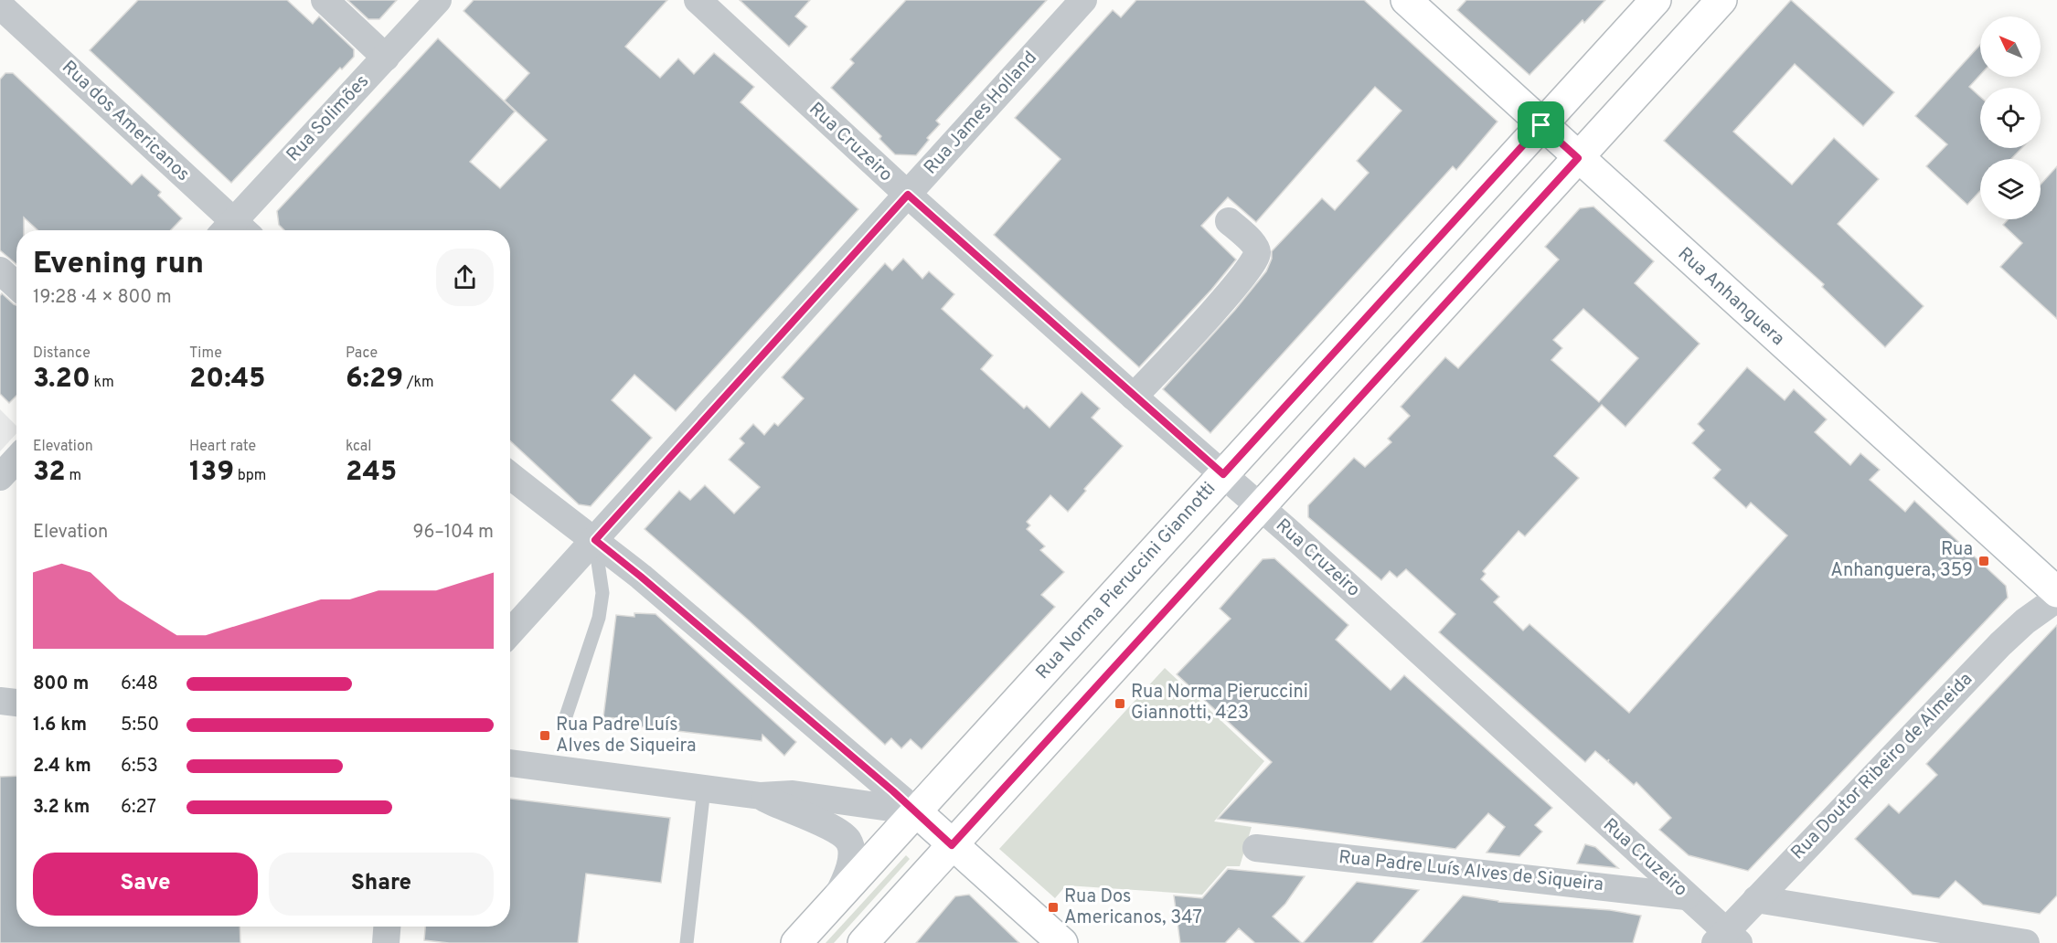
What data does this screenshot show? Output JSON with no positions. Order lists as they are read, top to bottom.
{
  "streets": {
    "main road": ["Rua Anhanguera", "Rua Norma Pieruccini Giannotti"],
    "street": [
      "Rua James Holland",
      "Rua Solimões",
      "Rua dos Americanos",
      "Rua Cruzeiro",
      "Rua Doutor Ribeiro de Almeida",
      "Rua Padre Luís Alves de Siqueira"
    ]
  },
  "crossings": [
    ["Rua James Holland", "Rua Cruzeiro"],
    ["Rua Cruzeiro", "Rua Norma Pieruccini Giannotti"],
    ["Rua Cruzeiro", "Rua Doutor Ribeiro de Almeida"],
    ["Rua Cruzeiro", "Rua Padre Luís Alves de Siqueira"],
    ["Rua Anhanguera", "Rua Norma Pieruccini Giannotti"]
  ],
  "places": {
    "transit": [
      "Rua Anhanguera, 359",
      "Rua Norma Pieruccini Giannotti, 423",
      "Rua Padre Luís Alves de Siqueira",
      "Rua Dos Americanos, 347"
    ]
  },
  "north": "top left",
  "page": {
    "heading": ["Evening run", "19:28 · 4 × 800 m"],
    "stats": [
      ["Distance", "3.20 km"],
      ["Time", "20:45"],
      ["Pace", "6:29 /km"],
      ["Elevation", "32 m"],
      ["Heart rate", "139 bpm"],
      ["kcal", "245"]
    ],
    "chart": ["Elevation", "96–104 m"],
    "list": [
      {
        "name": "800 m",
        "note": "6:48"
      },
      {
        "name": "1.6 km",
        "note": "5:50"
      },
      {
        "name": "2.4 km",
        "note": "6:53"
      },
      {
        "name": "3.2 km",
        "note": "6:27"
      }
    ],
    "buttons": ["Save", "Share"]
  }
}
